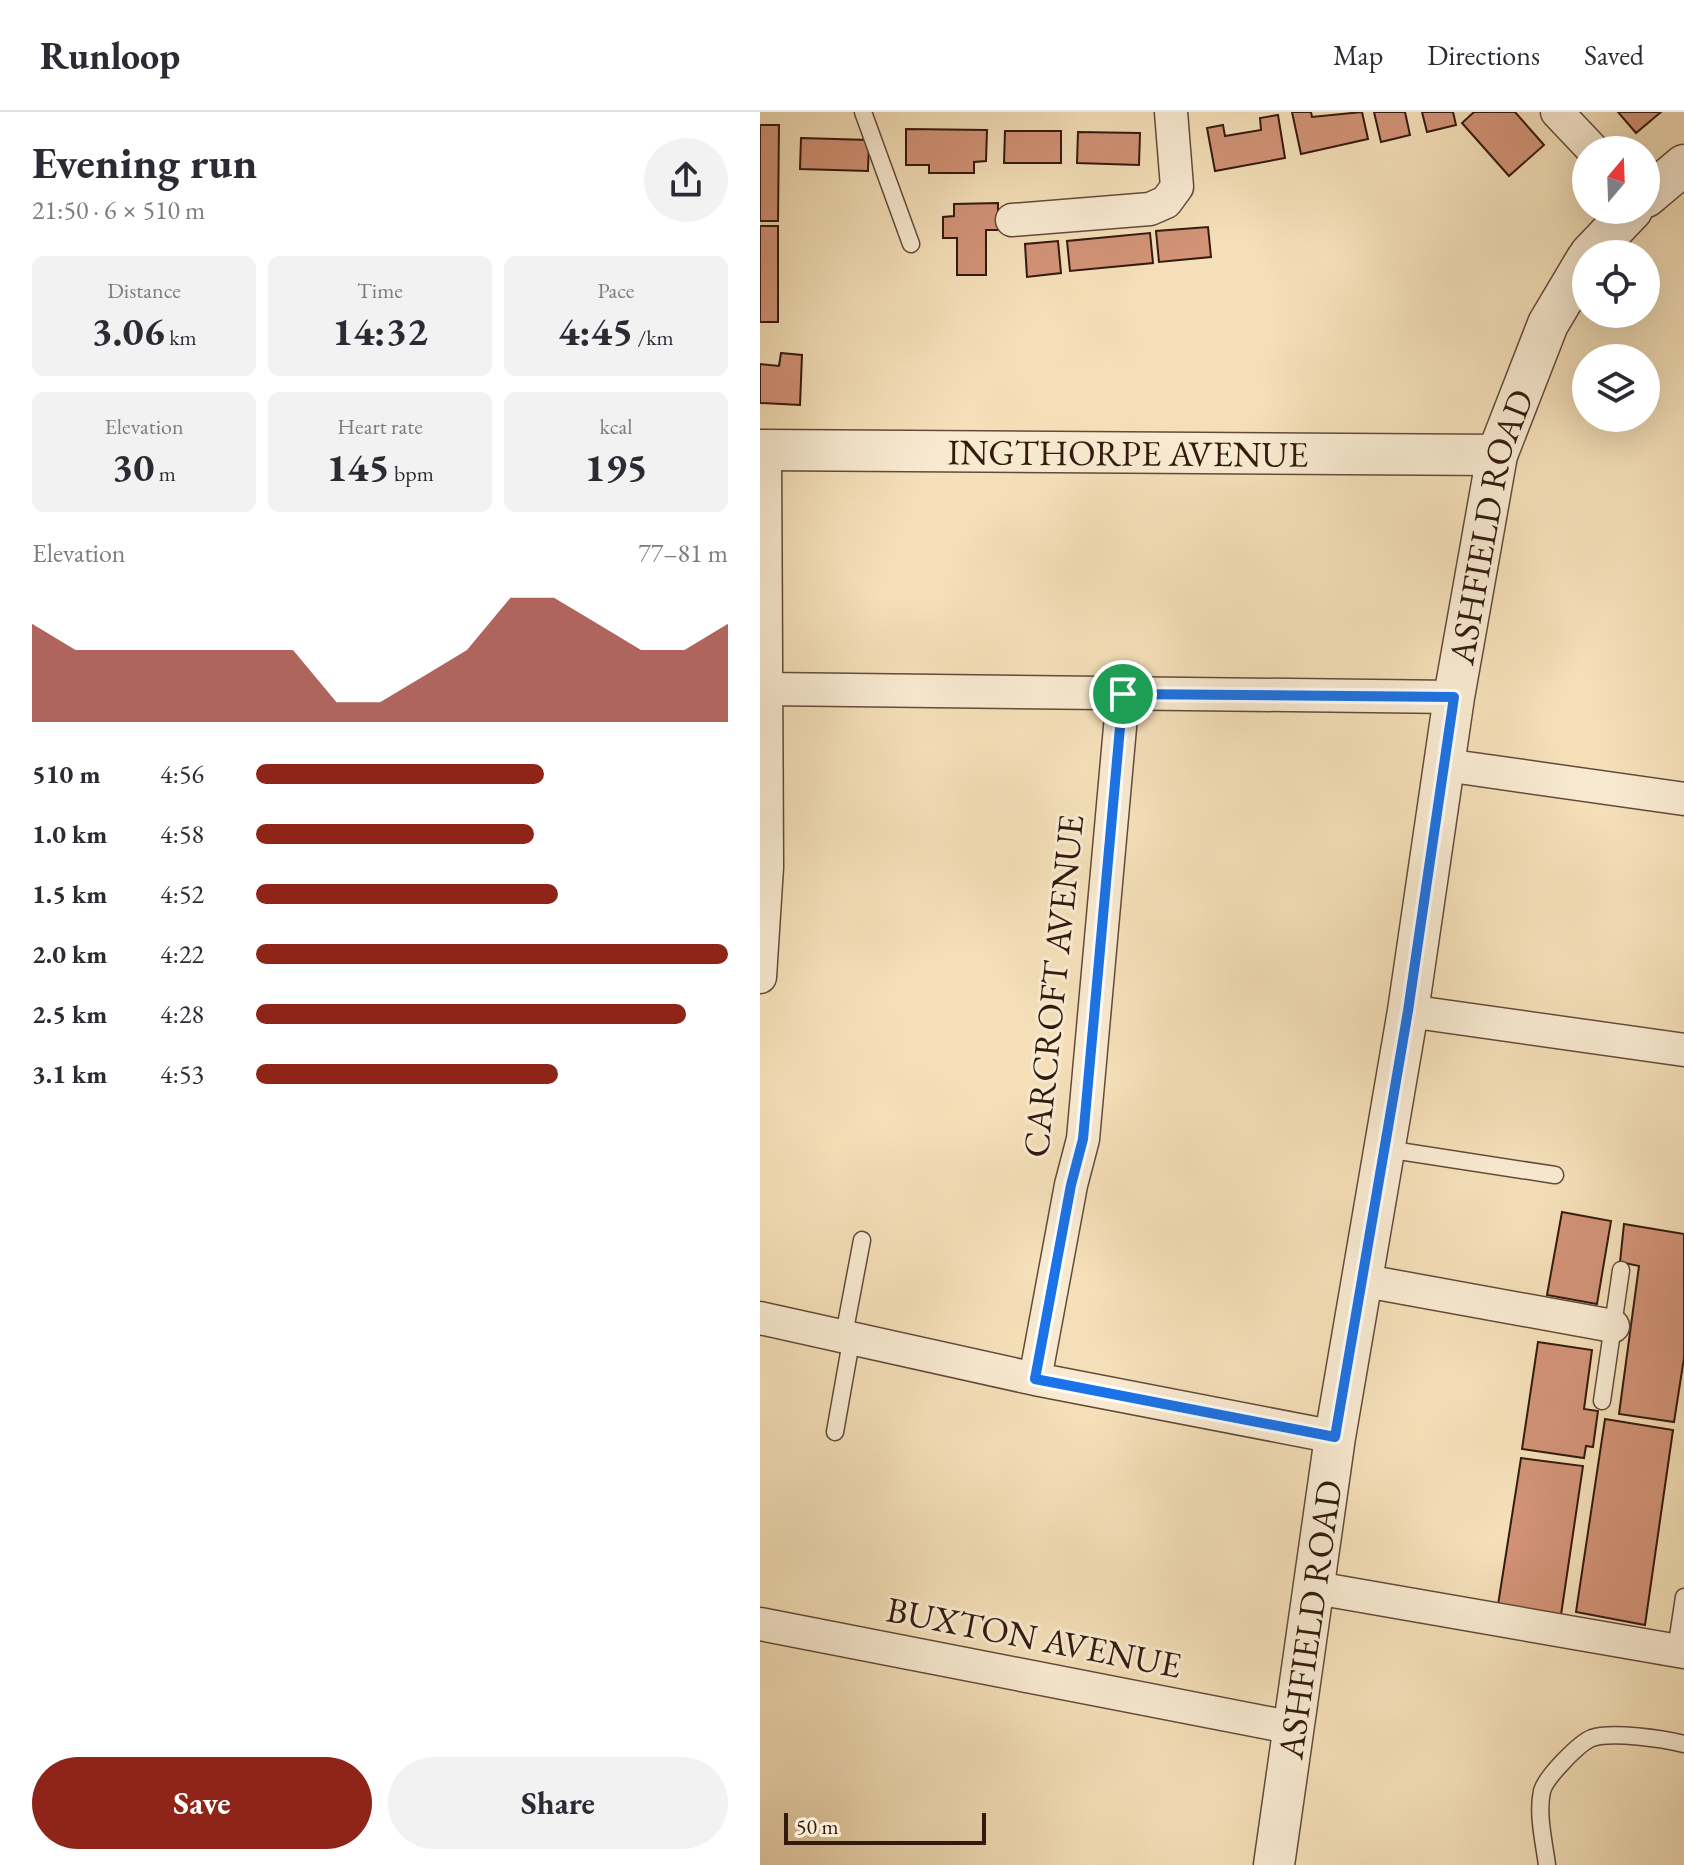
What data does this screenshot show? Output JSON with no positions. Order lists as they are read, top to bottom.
{
  "streets": {
    "street": [
      "INGTHORPE AVENUE",
      "ASHFIELD ROAD",
      "CARCROFT AVENUE",
      "BUXTON AVENUE"
    ]
  },
  "crossings": [
    ["INGTHORPE AVENUE", "ASHFIELD ROAD"],
    ["ASHFIELD ROAD", "BUXTON AVENUE"]
  ],
  "scale_bar": "50 m",
  "north": "top",
  "page": {
    "header": "Runloop",
    "nav": ["Map", "Directions", "Saved"],
    "heading": ["Evening run", "21:50 · 6 × 510 m"],
    "stats": [
      ["Distance", "3.06 km"],
      ["Time", "14:32"],
      ["Pace", "4:45 /km"],
      ["Elevation", "30 m"],
      ["Heart rate", "145 bpm"],
      ["kcal", "195"]
    ],
    "chart": ["Elevation", "77–81 m"],
    "list": [
      {
        "name": "510 m",
        "note": "4:56"
      },
      {
        "name": "1.0 km",
        "note": "4:58"
      },
      {
        "name": "1.5 km",
        "note": "4:52"
      },
      {
        "name": "2.0 km",
        "note": "4:22"
      },
      {
        "name": "2.5 km",
        "note": "4:28"
      },
      {
        "name": "3.1 km",
        "note": "4:53"
      }
    ],
    "buttons": ["Save", "Share"],
    "scale": "50 m"
  }
}
